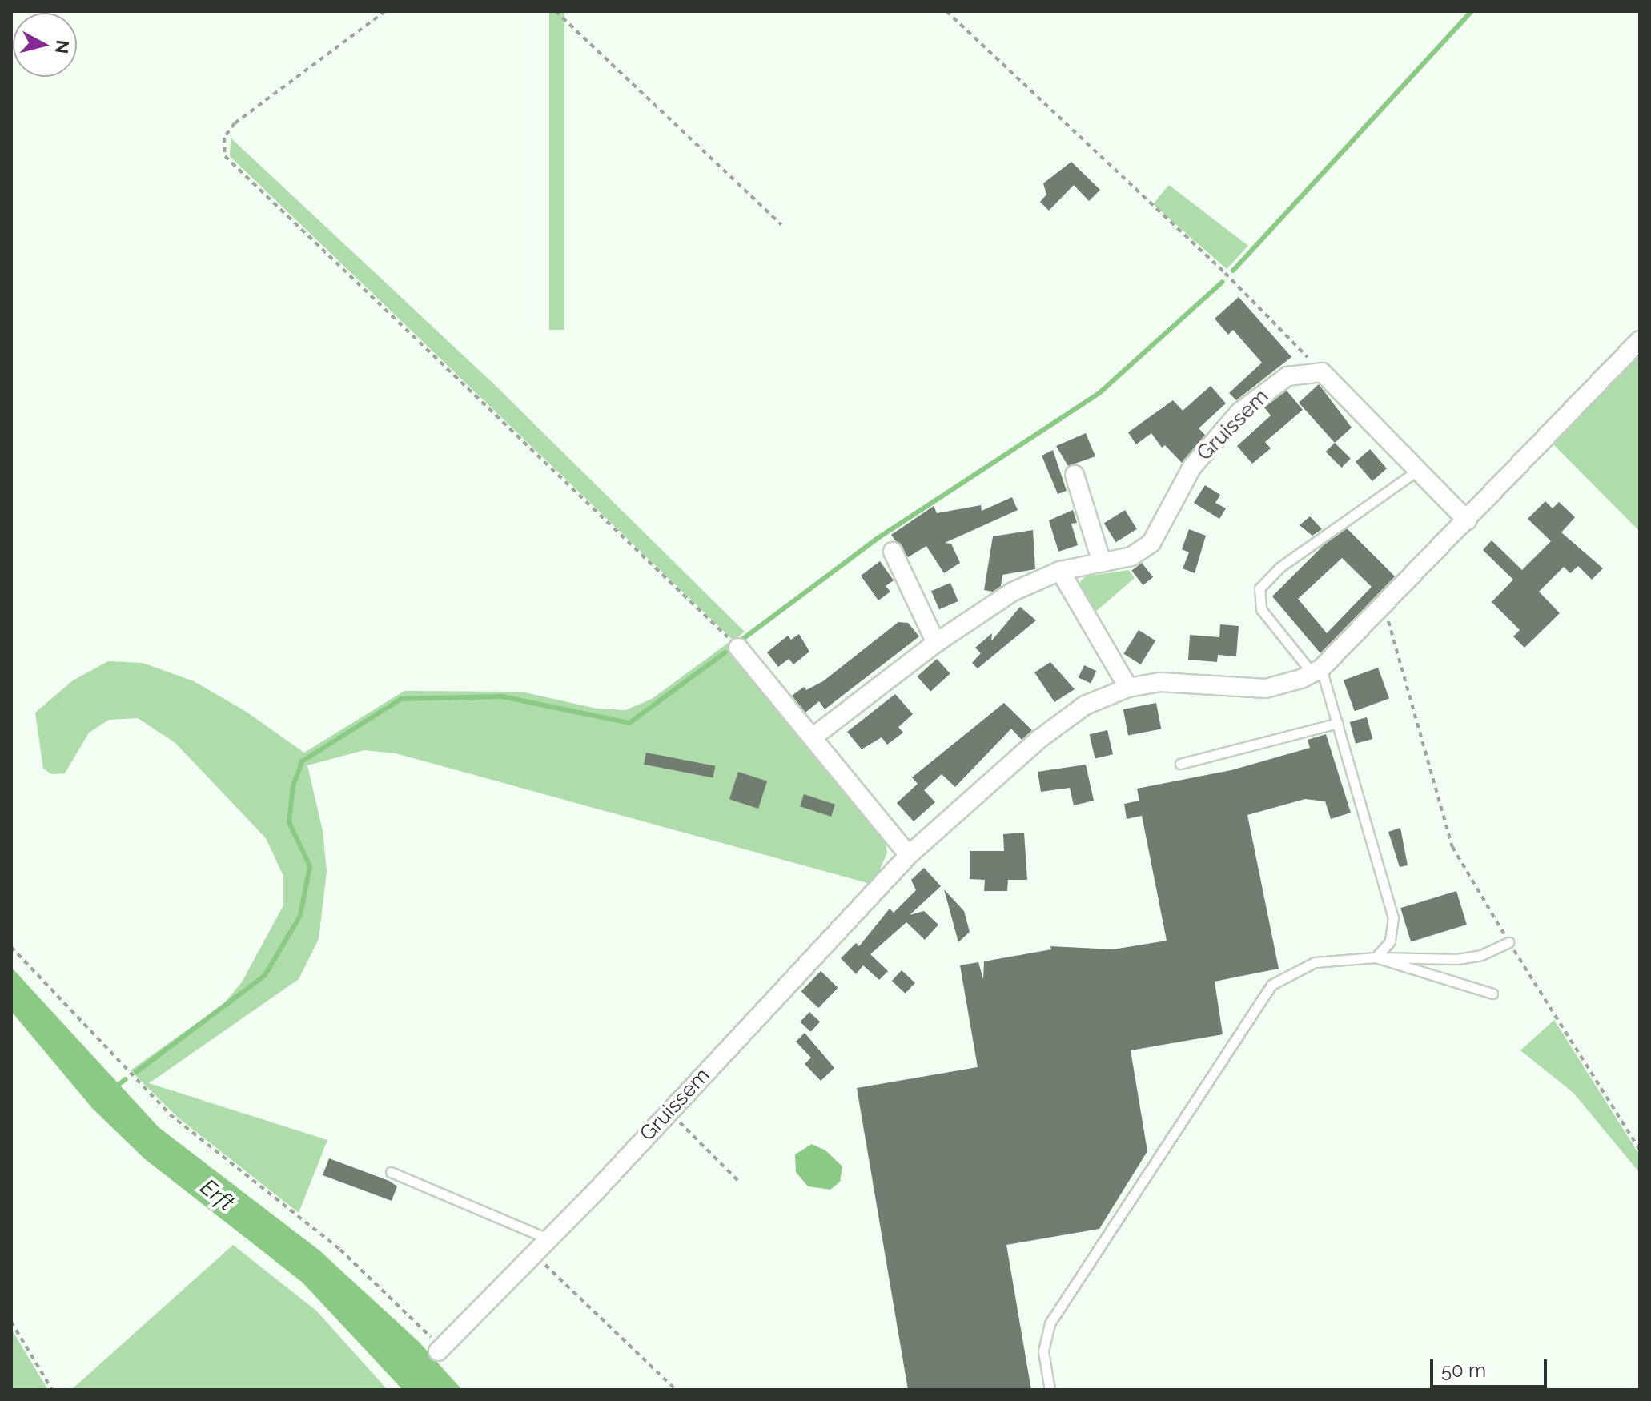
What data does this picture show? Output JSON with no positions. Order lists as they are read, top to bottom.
{
  "streets": {
    "street": ["Gruissem"]
  },
  "water": ["Erft"],
  "scale_bar": "50 m",
  "north": "right"
}
